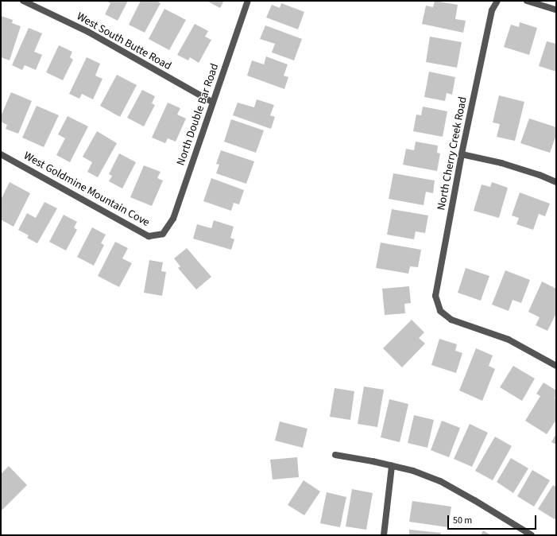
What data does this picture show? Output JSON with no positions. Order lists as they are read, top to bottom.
{
  "streets": {
    "street": [
      "West South Butte Road",
      "North Double Bar Road",
      "North Cherry Creek Road",
      "West Goldmine Mountain Cove"
    ]
  },
  "crossings": [
    ["West South Butte Road", "North Double Bar Road"],
    ["North Double Bar Road", "West Goldmine Mountain Cove"]
  ],
  "scale_bar": "50 m"
}
